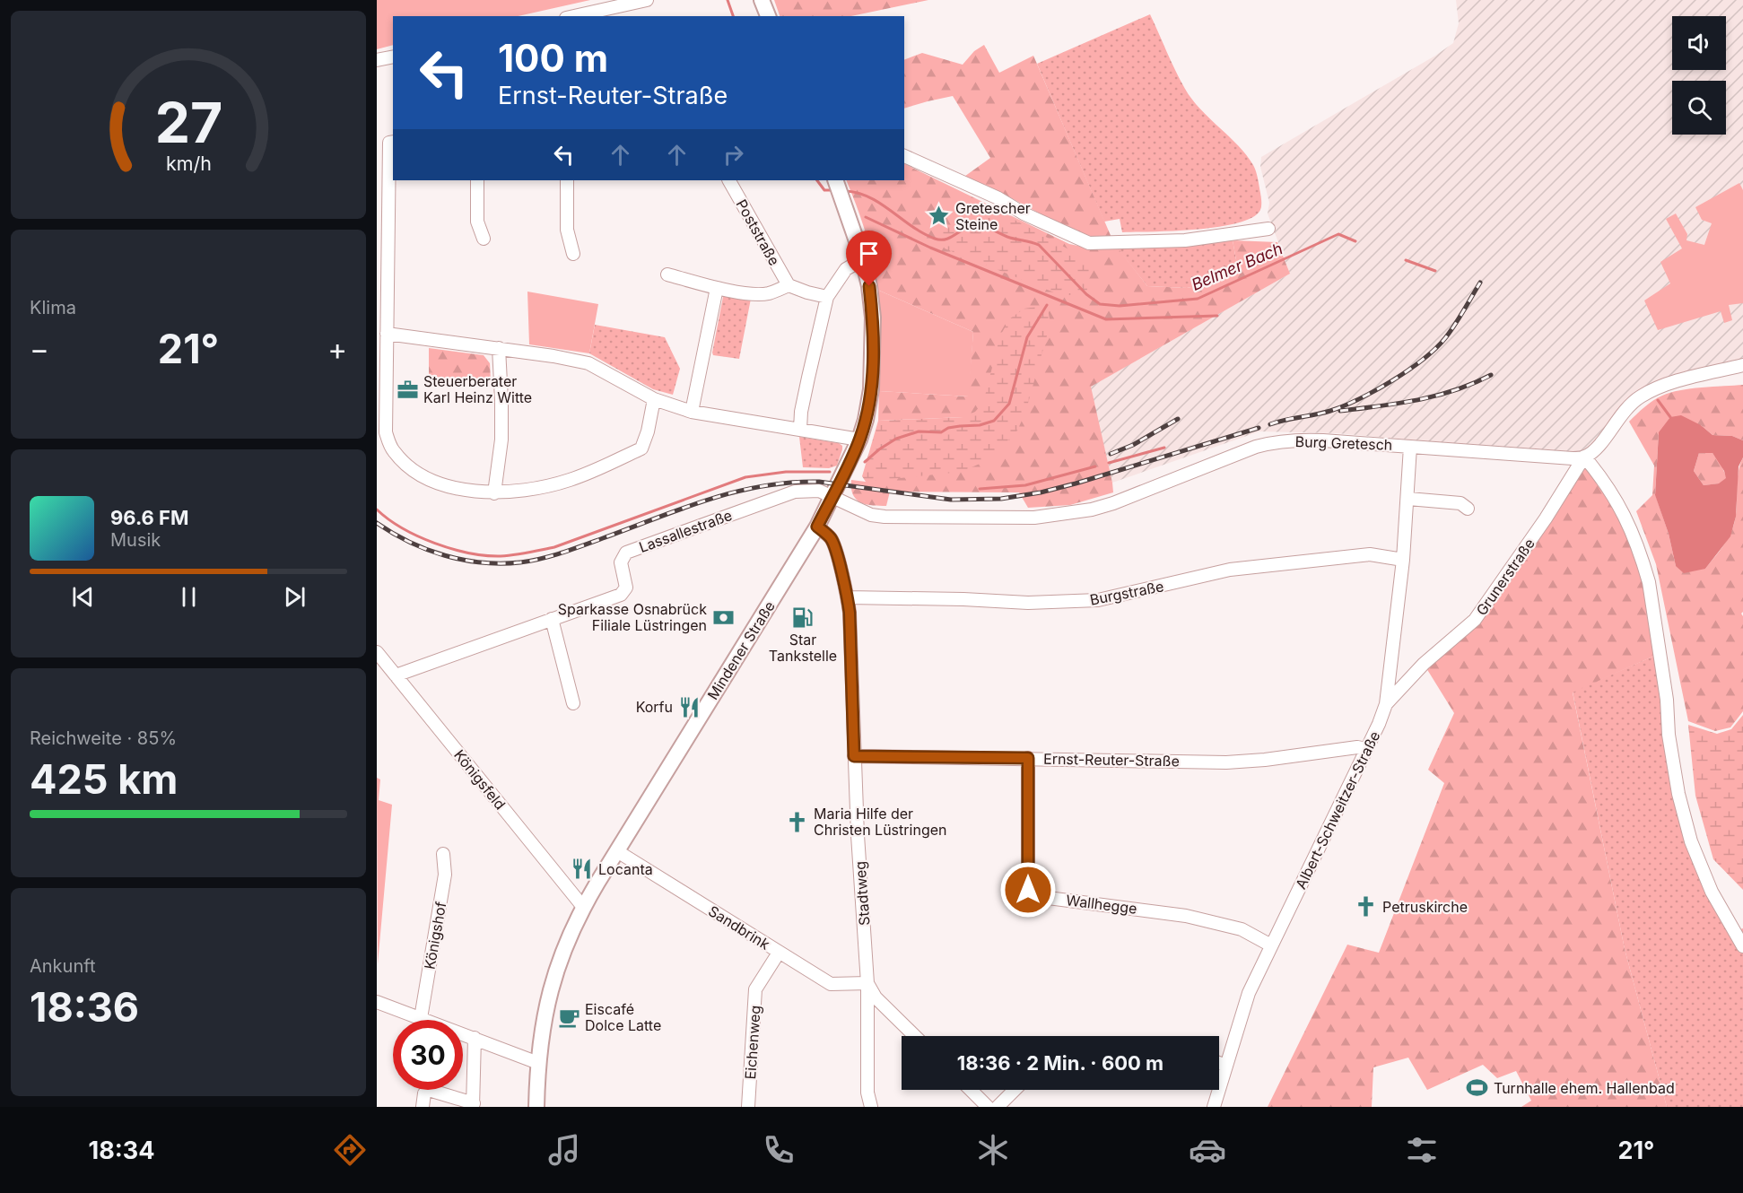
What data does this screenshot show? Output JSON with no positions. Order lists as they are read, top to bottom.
{
  "streets": {
    "main road": ["Mindener Straße"],
    "street": [
      "Poststraße",
      "Burg Gretesch",
      "Lassallestraße",
      "Grunerstraße",
      "Burgstraße",
      "Ernst-Reuter-Straße",
      "Königsfeld",
      "Albert-Schweitzer-Straße",
      "Stadtweg",
      "Wallhegge",
      "Sandbrink",
      "Königshof",
      "Eichenweg"
    ]
  },
  "crossings": [
    ["Burg Gretesch", "Lassallestraße"],
    ["Burg Gretesch", "Grunerstraße"],
    ["Burg Gretesch", "Mindener Straße"],
    ["Burg Gretesch", "Albert-Schweitzer-Straße"],
    ["Lassallestraße", "Mindener Straße"],
    ["Lassallestraße", "Königsfeld"],
    ["Grunerstraße", "Albert-Schweitzer-Straße"],
    ["Burgstraße", "Albert-Schweitzer-Straße"],
    ["Burgstraße", "Stadtweg"],
    ["Mindener Straße", "Königsfeld"],
    ["Mindener Straße", "Stadtweg"],
    ["Mindener Straße", "Sandbrink"],
    ["Ernst-Reuter-Straße", "Albert-Schweitzer-Straße"],
    ["Ernst-Reuter-Straße", "Stadtweg"],
    ["Ernst-Reuter-Straße", "Wallhegge"],
    ["Albert-Schweitzer-Straße", "Wallhegge"],
    ["Stadtweg", "Sandbrink"],
    ["Sandbrink", "Eichenweg"]
  ],
  "water": ["Belmer Bach"],
  "places": {
    "place": ["Gretescher Steine"],
    "office": ["Steuerberater Karl Heinz Witte"],
    "bank": ["Sparkasse Osnabrück Filiale Lüstringen"],
    "fuel station": ["Star Tankstelle"],
    "restaurant": ["Korfu", "Locanta"],
    "church": ["Maria Hilfe der Christen Lüstringen", "Petruskirche"],
    "cafe": ["Eiscafé Dolce Latte"],
    "sports": ["Turnhalle ehem. Hallenbad"]
  },
  "page": {
    "turn": ["100 m", "Ernst-Reuter-Straße"],
    "tile": [
      "Klima",
      ["Reichweite · 85%", "425 km"],
      ["Ankunft", "18:36"]
    ],
    "heat": ["−", "21°", "+"],
    "song": ["96.6 FM", "Musik"],
    "limit": "30",
    "trip": "18:36 · 2 Min. · 600 m",
    "tabs": ["18:34", "21°"],
    "gauge": ["27", "km/h"]
  }
}
